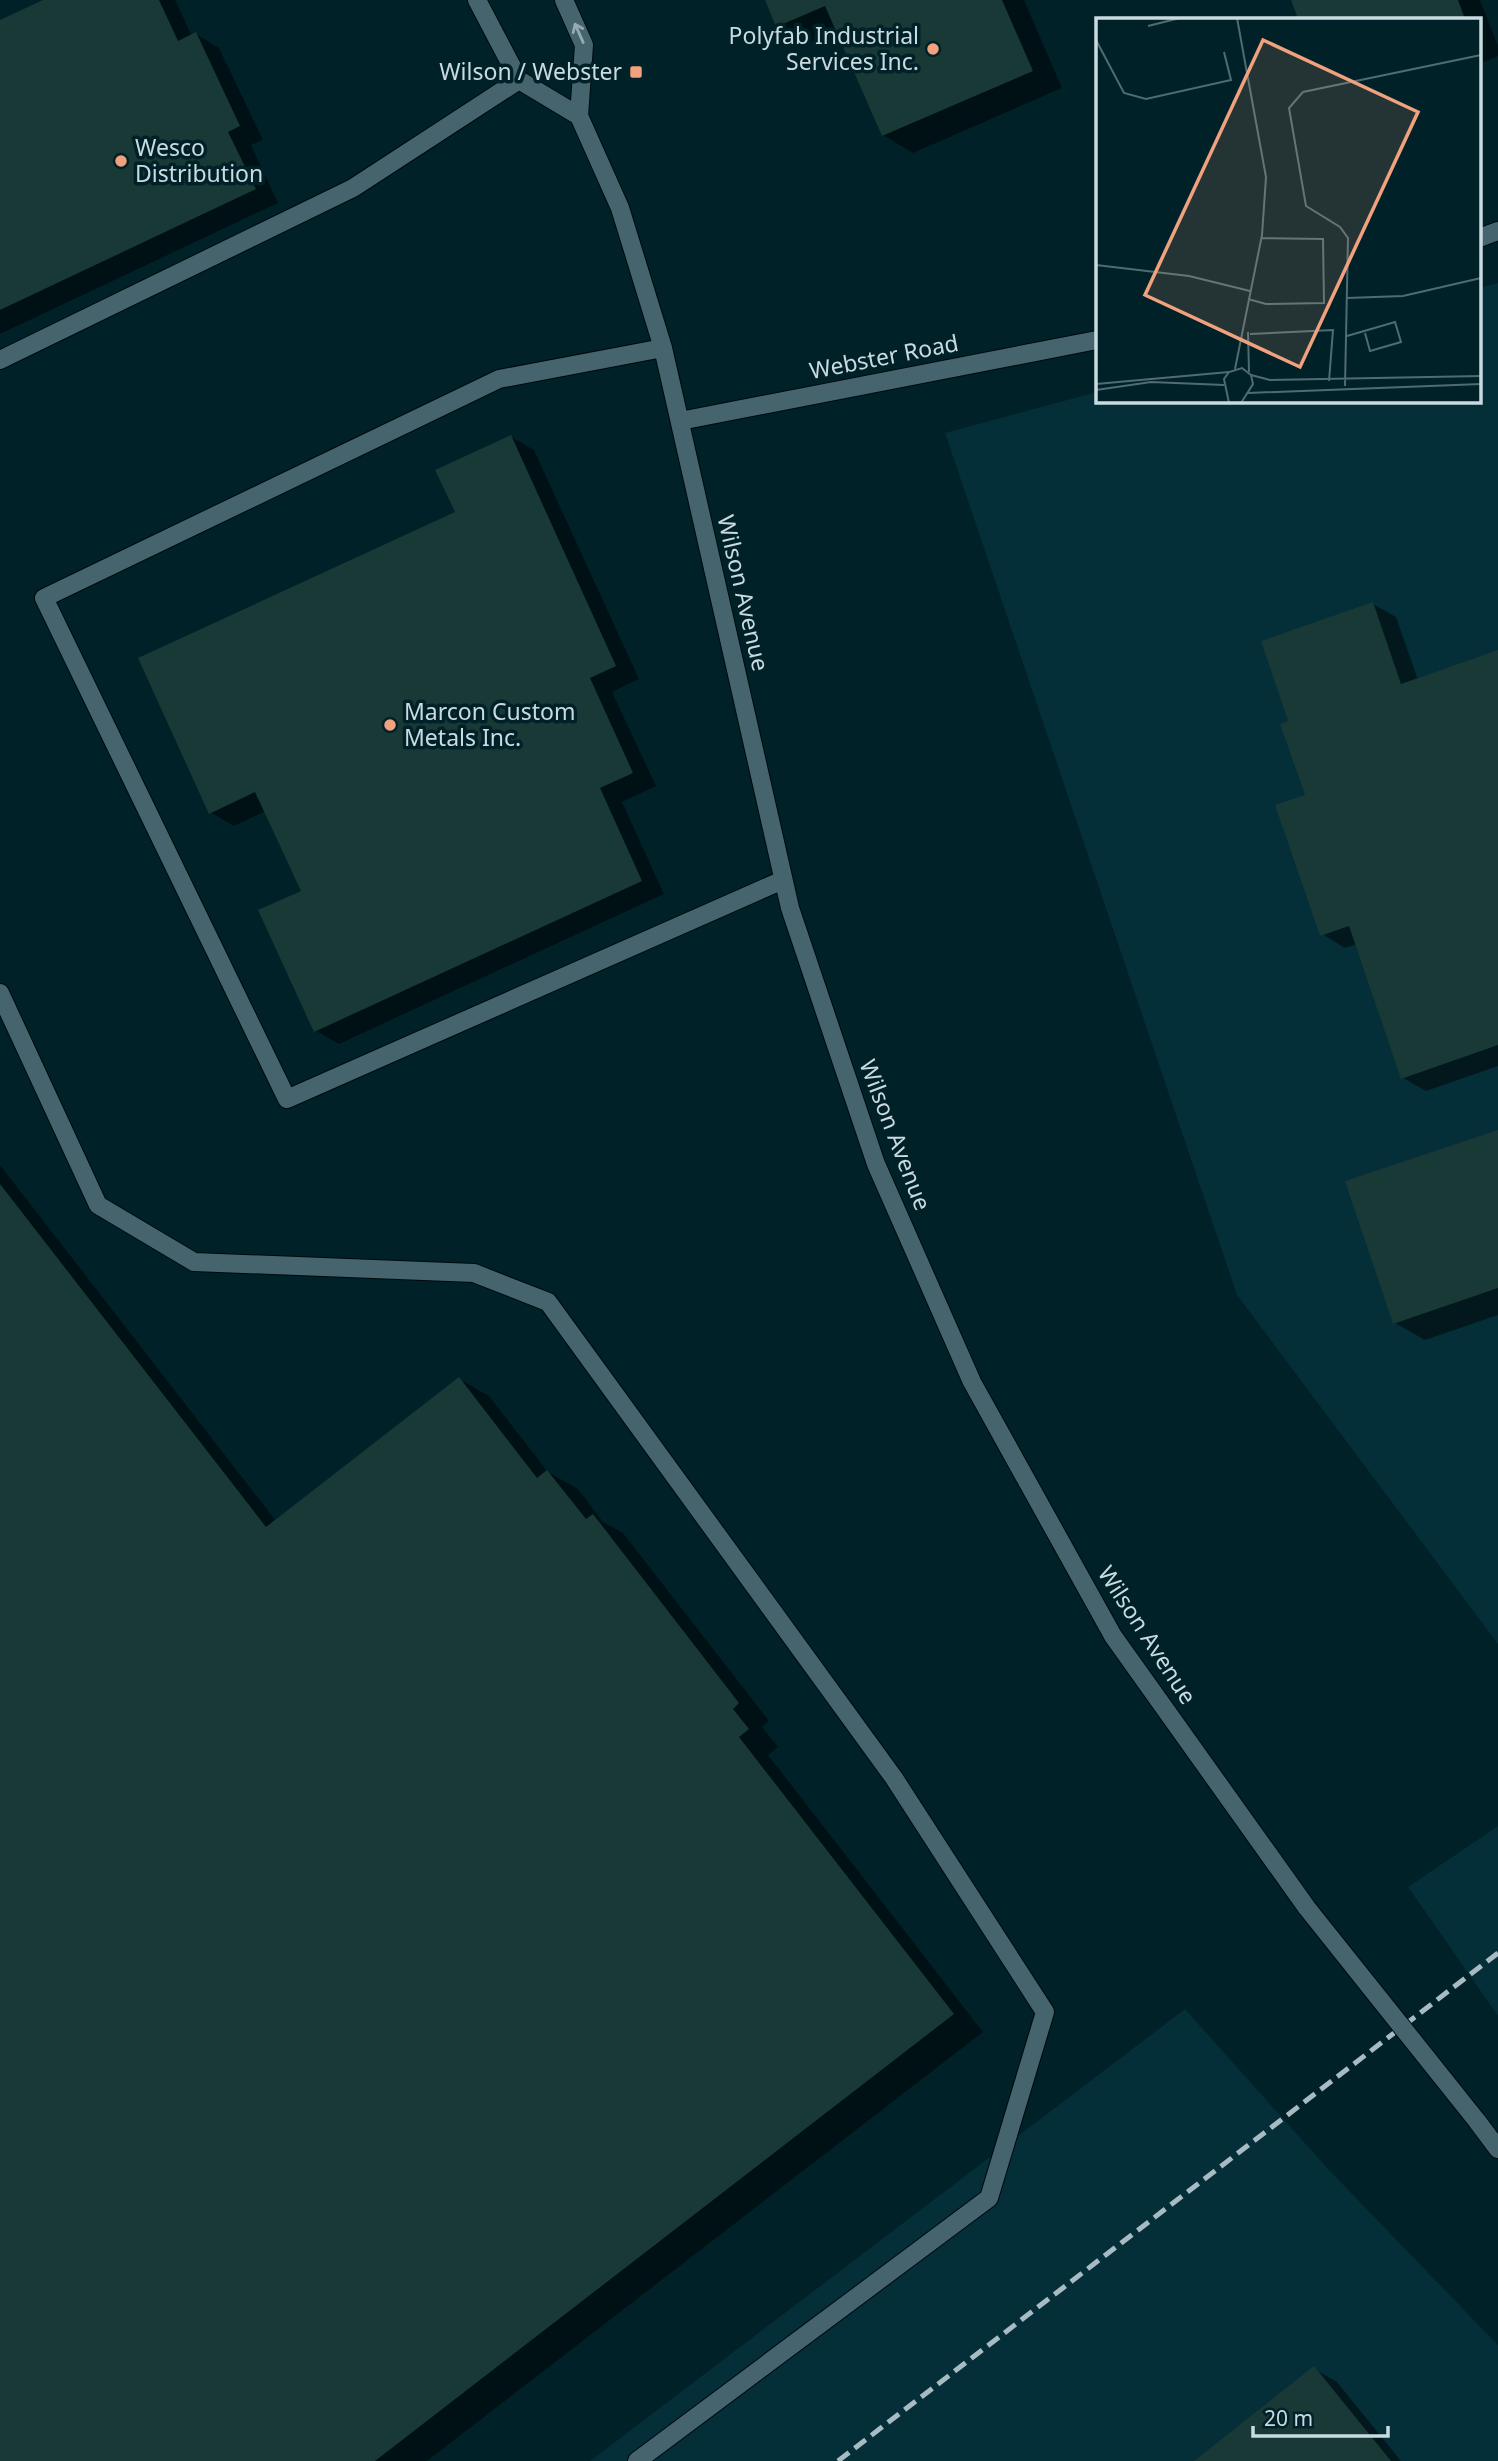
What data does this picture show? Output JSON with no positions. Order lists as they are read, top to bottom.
{
  "streets": {
    "street": ["Webster Road", "Wilson Avenue"]
  },
  "crossings": [
    ["Webster Road", "Wilson Avenue"]
  ],
  "places": {
    "other": ["Polyfab Industrial Services Inc.", "Wesco Distribution", "Marcon Custom Metals Inc."],
    "transit": ["Wilson / Webster"]
  },
  "scale_bar": "20 m"
}
